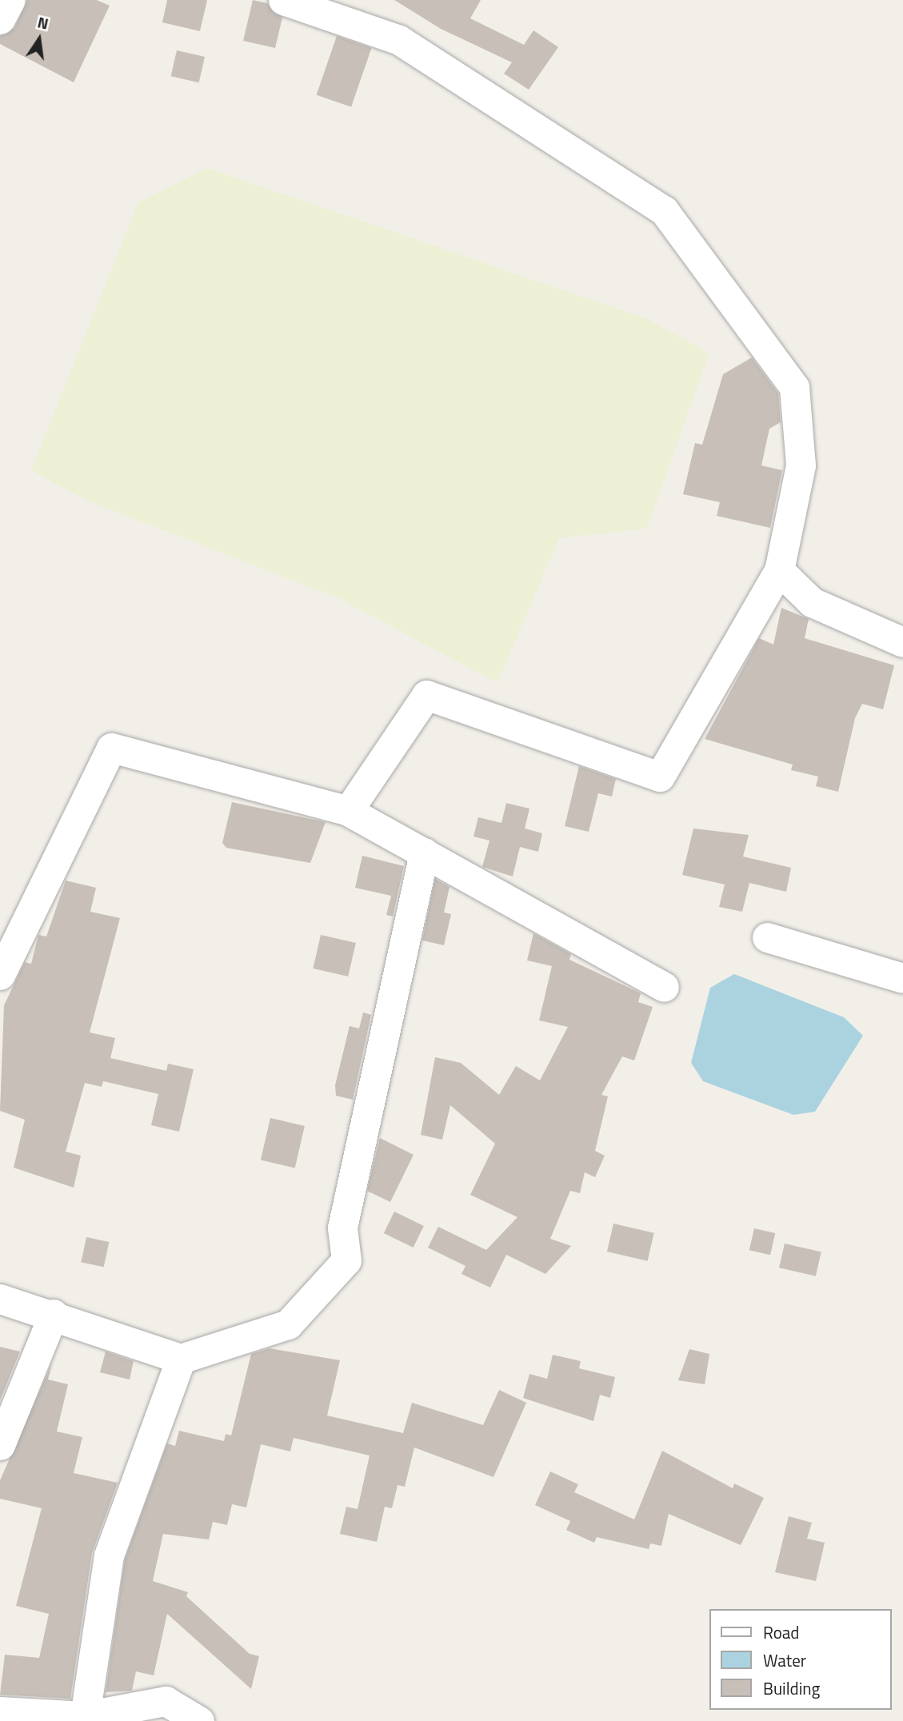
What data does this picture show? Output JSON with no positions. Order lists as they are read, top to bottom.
{
  "legend": ["Road", "Water", "Building"],
  "north": "top"
}
